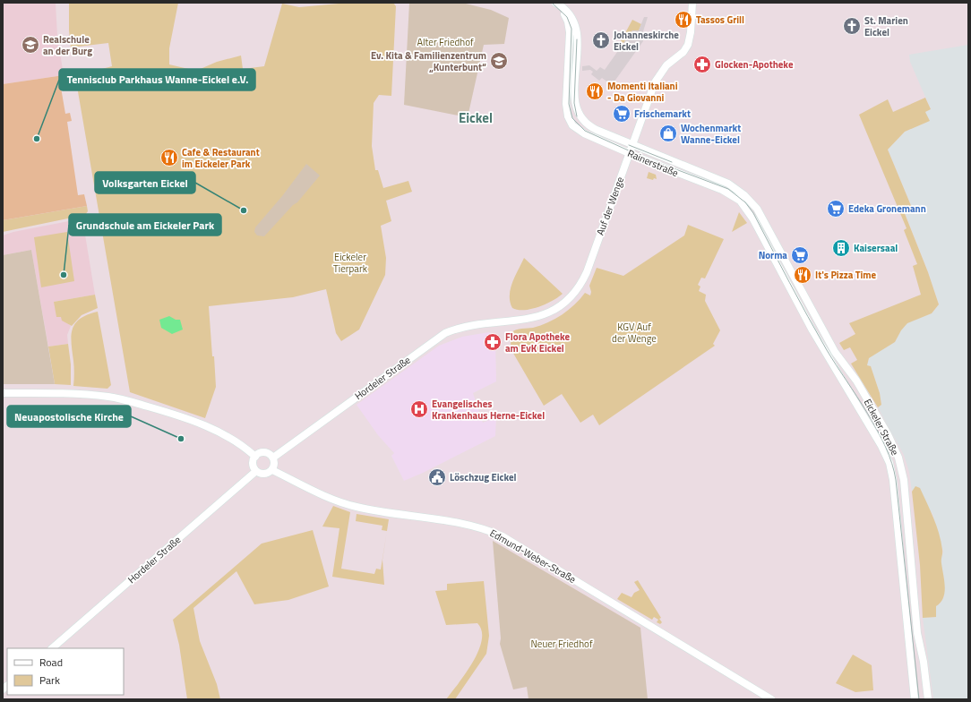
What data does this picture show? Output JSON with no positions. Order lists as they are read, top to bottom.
{
  "streets": {
    "street": [
      "Rainerstraße",
      "Auf der Wenge",
      "Hordeler Straße",
      "Eickeler Straße",
      "Edmund-Weber-Straße"
    ]
  },
  "crossings": [
    ["Rainerstraße", "Auf der Wenge"],
    ["Rainerstraße", "Eickeler Straße"],
    ["Auf der Wenge", "Hordeler Straße"],
    ["Hordeler Straße", "Edmund-Weber-Straße"]
  ],
  "districts": ["Eickel"],
  "parks": [
    "Alter Friedhof",
    "Eickeler Tierpark",
    "KGV Auf der Wenge",
    "Neuer Friedhof"
  ],
  "places": {
    "restaurant": [
      "Tassos Grill",
      "Momenti Italiani - Da Giovanni",
      "Cafe & Restaurant im Eickeler Park",
      "It's Pizza Time"
    ],
    "church": ["St. Marien Eickel", "Johanneskirche Eickel"],
    "school or university": ["Realschule an der Burg", "Ev. Kita & Familienzentrum „Kunterbunt“"],
    "pharmacy": ["Glocken-Apotheke", "Flora Apotheke am EvK Eickel"],
    "supermarket": ["Frischemarkt", "Edeka Gronemann", "Norma"],
    "shop": ["Wochenmarkt Wanne-Eickel"],
    "other": [
      "Tennisclub Parkhaus Wanne-Eickel e.V.",
      "Volksgarten Eickel",
      "Grundschule am Eickeler Park",
      "Neuapostolische Kirche"
    ],
    "building": ["Kaisersaal"],
    "hospital": ["Evangelisches Krankenhaus Herne-Eickel"],
    "public building": ["Löschzug Eickel"]
  },
  "legend": ["Road", "Park"]
}
